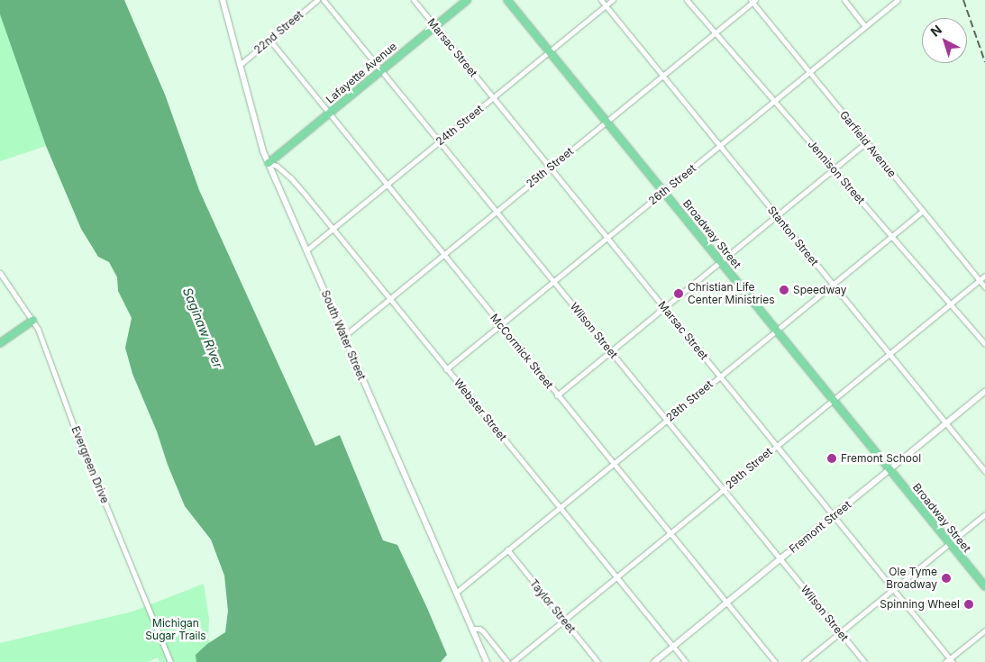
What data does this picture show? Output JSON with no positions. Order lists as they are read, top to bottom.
{
  "streets": {
    "main road": ["Lafayette Avenue", "Broadway Street"],
    "street": [
      "22nd Street",
      "Marsac Street",
      "24th Street",
      "Garfield Avenue",
      "25th Street",
      "Jennison Street",
      "26th Street",
      "Stanton Street",
      "Wilson Street",
      "South Water Street",
      "McCormick Street",
      "28th Street",
      "Webster Street",
      "Evergreen Drive",
      "29th Street",
      "Fremont Street",
      "Taylor Street"
    ]
  },
  "crossings": [
    ["22nd Street", "South Water Street"],
    ["22nd Street", "McCormick Street"],
    ["Marsac Street", "Lafayette Avenue"],
    ["Marsac Street", "24th Street"],
    ["Marsac Street", "25th Street"],
    ["Marsac Street", "26th Street"],
    ["Marsac Street", "28th Street"],
    ["Marsac Street", "29th Street"],
    ["Marsac Street", "Fremont Street"],
    ["Lafayette Avenue", "Wilson Street"],
    ["Lafayette Avenue", "South Water Street"],
    ["Lafayette Avenue", "McCormick Street"],
    ["Lafayette Avenue", "Webster Street"],
    ["24th Street", "Broadway Street"],
    ["24th Street", "Stanton Street"],
    ["24th Street", "Wilson Street"],
    ["24th Street", "South Water Street"],
    ["24th Street", "McCormick Street"],
    ["24th Street", "Webster Street"],
    ["Garfield Avenue", "25th Street"],
    ["Garfield Avenue", "26th Street"],
    ["Garfield Avenue", "28th Street"],
    ["Garfield Avenue", "29th Street"],
    ["25th Street", "Jennison Street"],
    ["25th Street", "Broadway Street"],
    ["25th Street", "Stanton Street"],
    ["25th Street", "Wilson Street"],
    ["25th Street", "South Water Street"],
    ["25th Street", "McCormick Street"],
    ["25th Street", "Webster Street"],
    ["Jennison Street", "26th Street"],
    ["Jennison Street", "28th Street"],
    ["Jennison Street", "29th Street"],
    ["26th Street", "Broadway Street"],
    ["26th Street", "Stanton Street"],
    ["26th Street", "Wilson Street"],
    ["26th Street", "McCormick Street"],
    ["26th Street", "Webster Street"],
    ["Broadway Street", "28th Street"],
    ["Broadway Street", "29th Street"],
    ["Broadway Street", "Fremont Street"],
    ["Stanton Street", "28th Street"],
    ["Stanton Street", "29th Street"],
    ["Stanton Street", "Fremont Street"],
    ["Wilson Street", "28th Street"],
    ["Wilson Street", "29th Street"],
    ["Wilson Street", "Fremont Street"],
    ["South Water Street", "28th Street"],
    ["South Water Street", "Webster Street"],
    ["McCormick Street", "28th Street"],
    ["McCormick Street", "29th Street"],
    ["McCormick Street", "Fremont Street"],
    ["28th Street", "Webster Street"],
    ["28th Street", "Taylor Street"],
    ["Webster Street", "29th Street"],
    ["Webster Street", "Fremont Street"],
    ["29th Street", "Taylor Street"]
  ],
  "water": ["Saginaw River"],
  "parks": ["Michigan Sugar Trails"],
  "places": [
    "Speedway",
    "Christian Life Center Ministries",
    "Fremont School",
    "Ole Tyme Broadway",
    "Spinning Wheel"
  ],
  "north": "top left"
}
